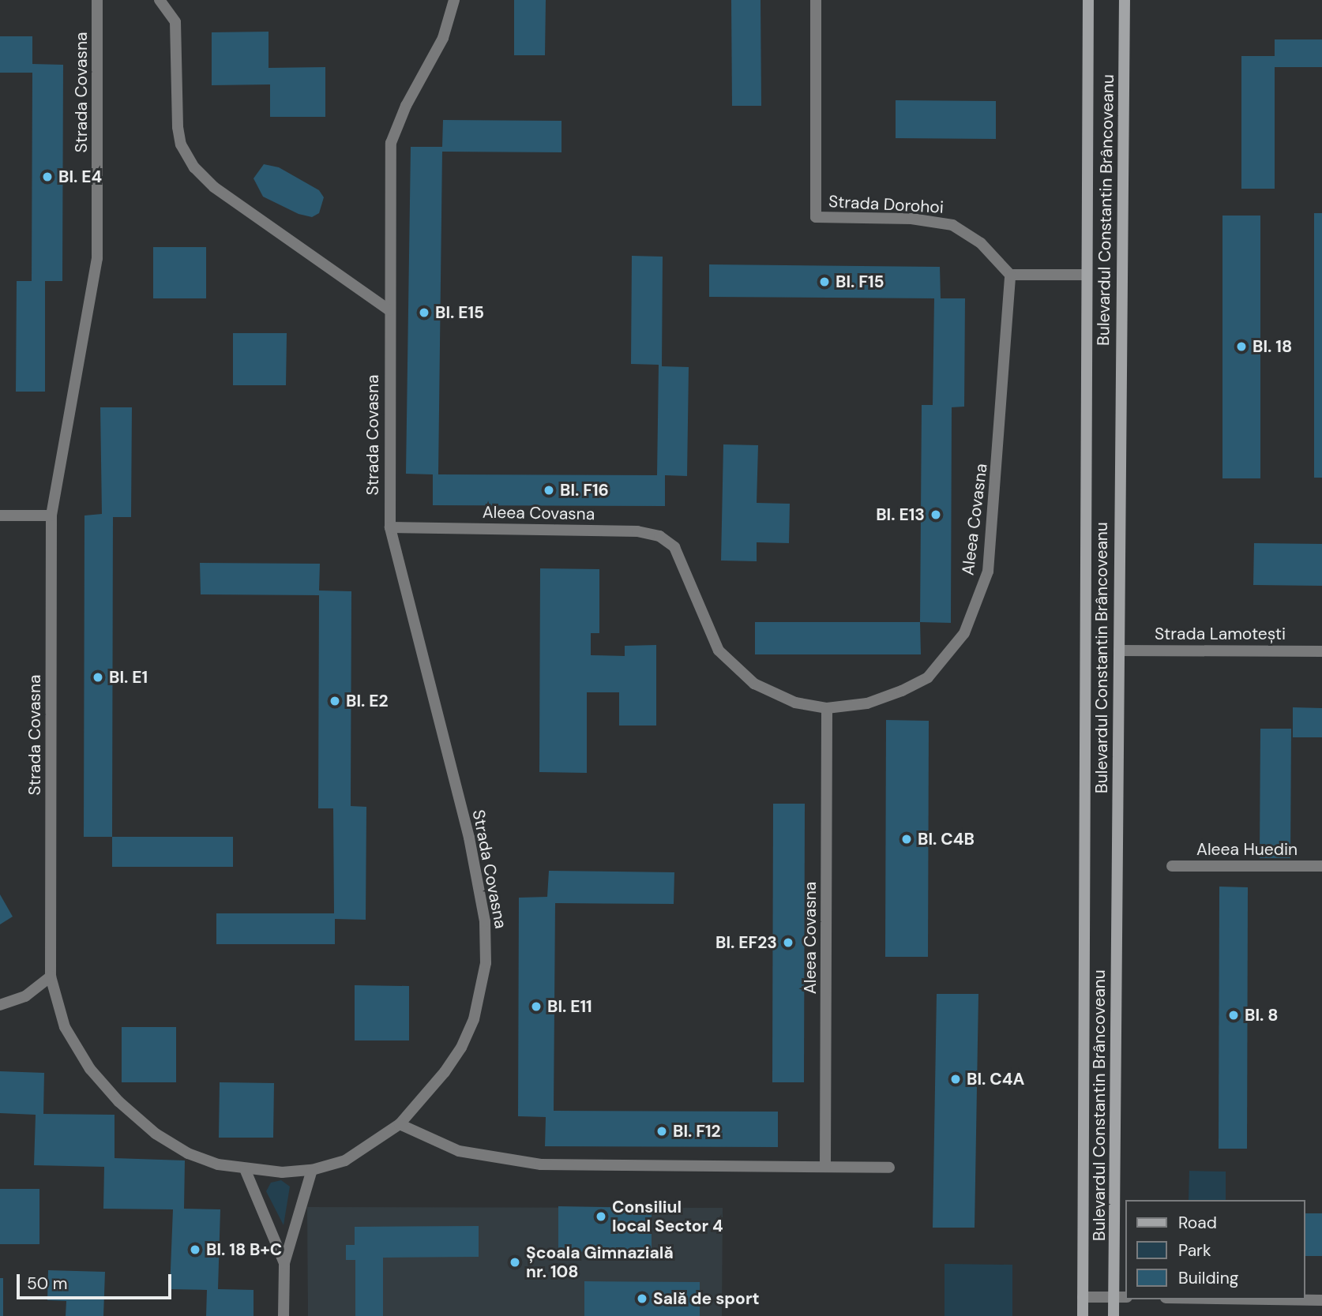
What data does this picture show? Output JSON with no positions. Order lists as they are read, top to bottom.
{
  "streets": {
    "main road": ["Bulevardul Constantin Brâncoveanu"],
    "street": [
      "Strada Covasna",
      "Strada Dorohoi",
      "Aleea Covasna",
      "Strada Lamotești",
      "Aleea Huedin"
    ]
  },
  "crossings": [
    ["Strada Covasna", "Aleea Covasna"],
    ["Strada Dorohoi", "Aleea Covasna"],
    ["Bulevardul Constantin Brâncoveanu", "Strada Lamotești"]
  ],
  "places": [
    "Bl. E4",
    "Bl. F15",
    "Bl. E15",
    "Bl. 18",
    "Bl. F16",
    "Bl. E13",
    "Bl. E1",
    "Bl. E2",
    "Bl. C4B",
    "Bl. EF23",
    "Bl. E11",
    "Bl. 8",
    "Bl. C4A",
    "Bl. F12",
    "Consiliul local Sector 4",
    "Bl. 18 B+C",
    "Școala Gimnazială nr. 108",
    "Sală de sport"
  ],
  "legend": ["Road", "Park", "Building"],
  "scale_bar": "50 m"
}
